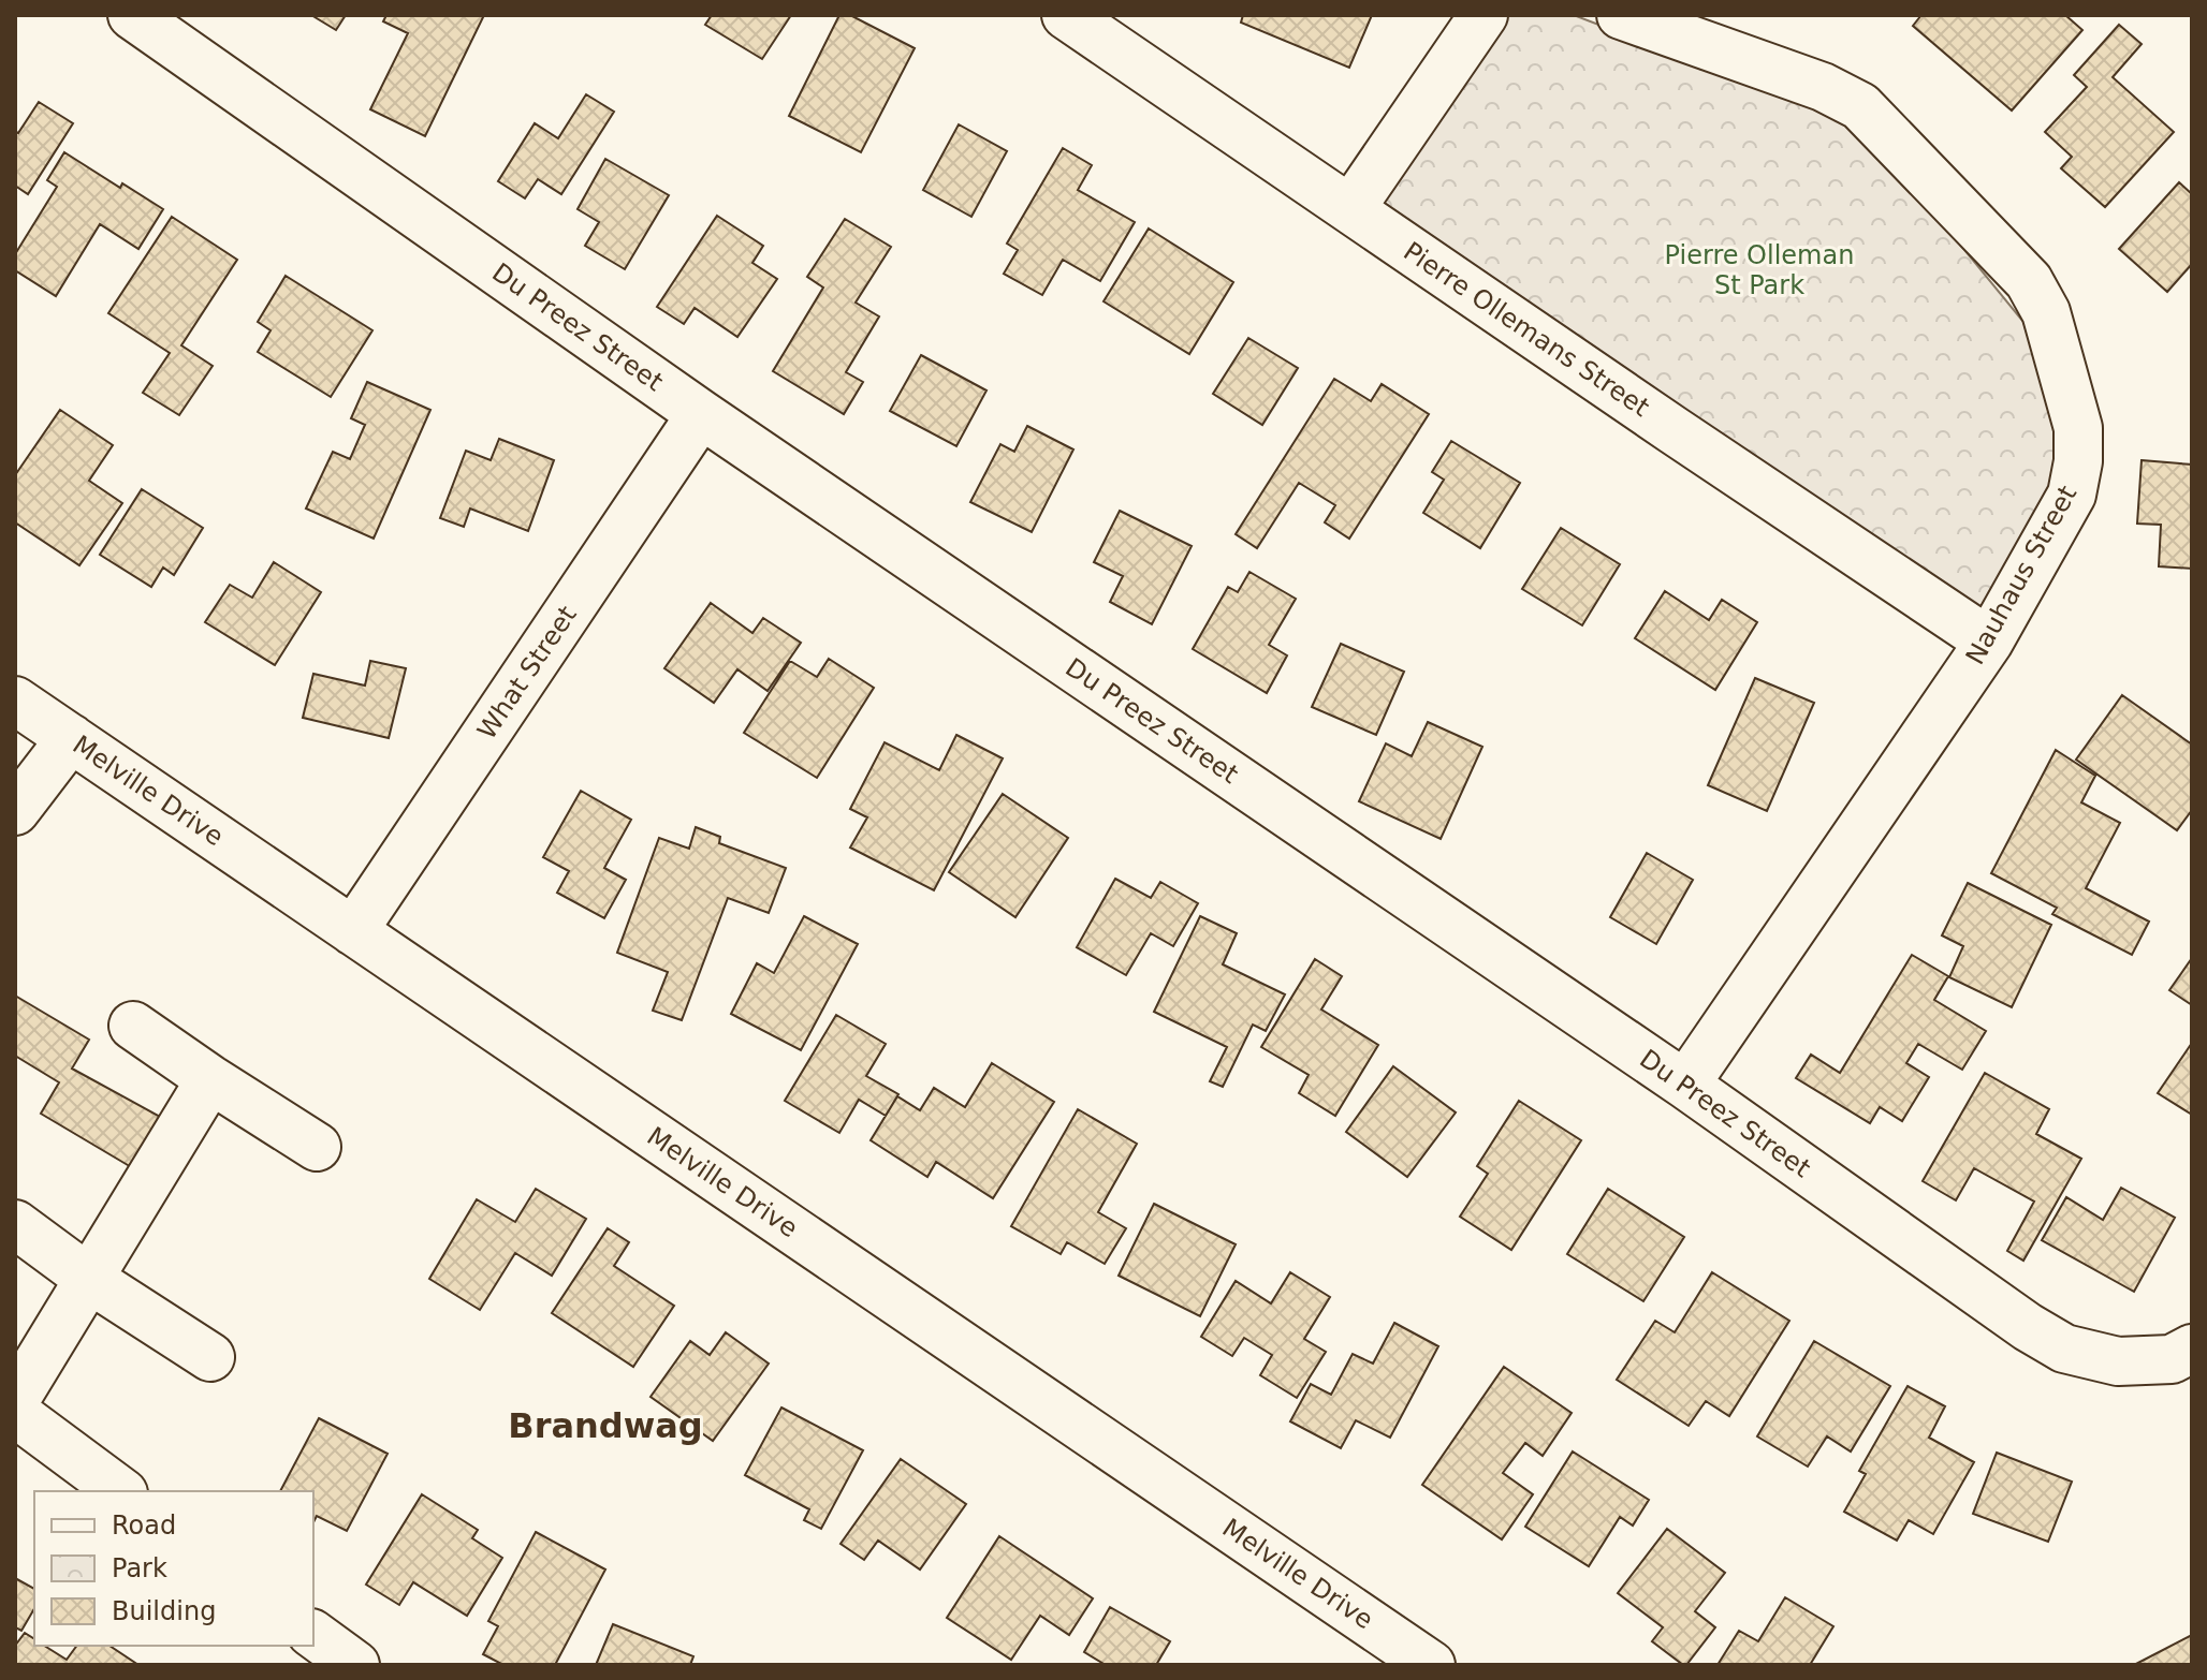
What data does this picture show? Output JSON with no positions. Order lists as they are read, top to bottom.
{
  "streets": {
    "street": [
      "Du Preez Street",
      "Pierre Ollemans Street",
      "Nauhaus Street",
      "What Street",
      "Melville Drive"
    ]
  },
  "crossings": [
    ["Du Preez Street", "Nauhaus Street"],
    ["Du Preez Street", "What Street"],
    ["Pierre Ollemans Street", "Nauhaus Street"],
    ["What Street", "Melville Drive"]
  ],
  "districts": ["Brandwag"],
  "parks": ["Pierre Olleman St Park"],
  "legend": ["Road", "Park", "Building"]
}
